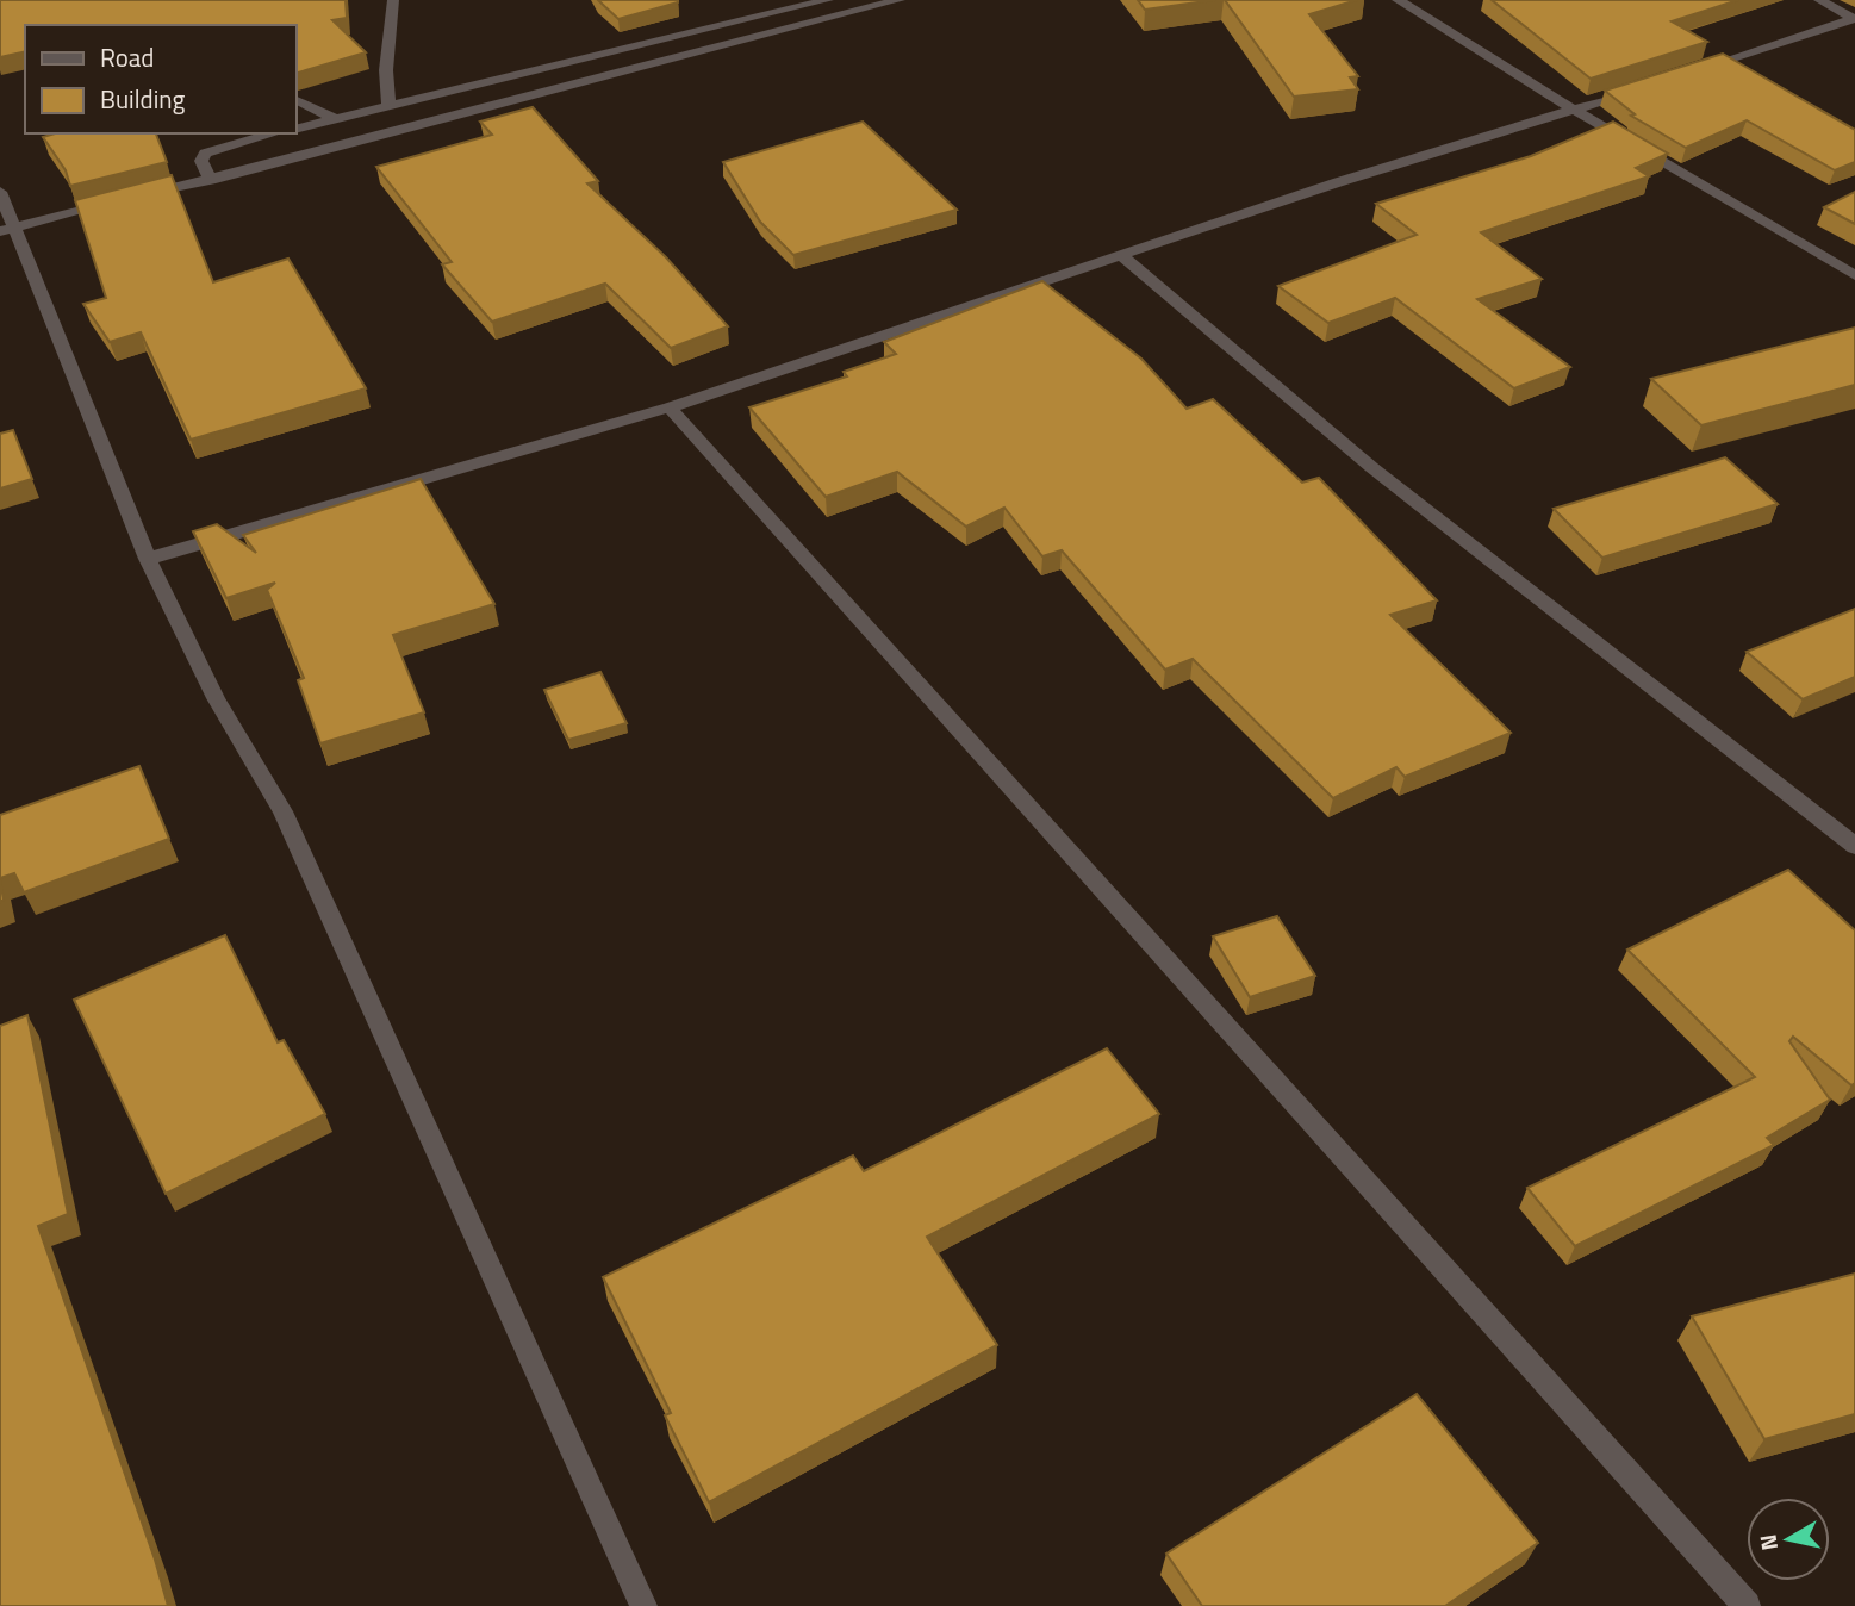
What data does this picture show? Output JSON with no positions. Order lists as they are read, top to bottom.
{
  "legend": ["Road", "Building"],
  "north": "left"
}
